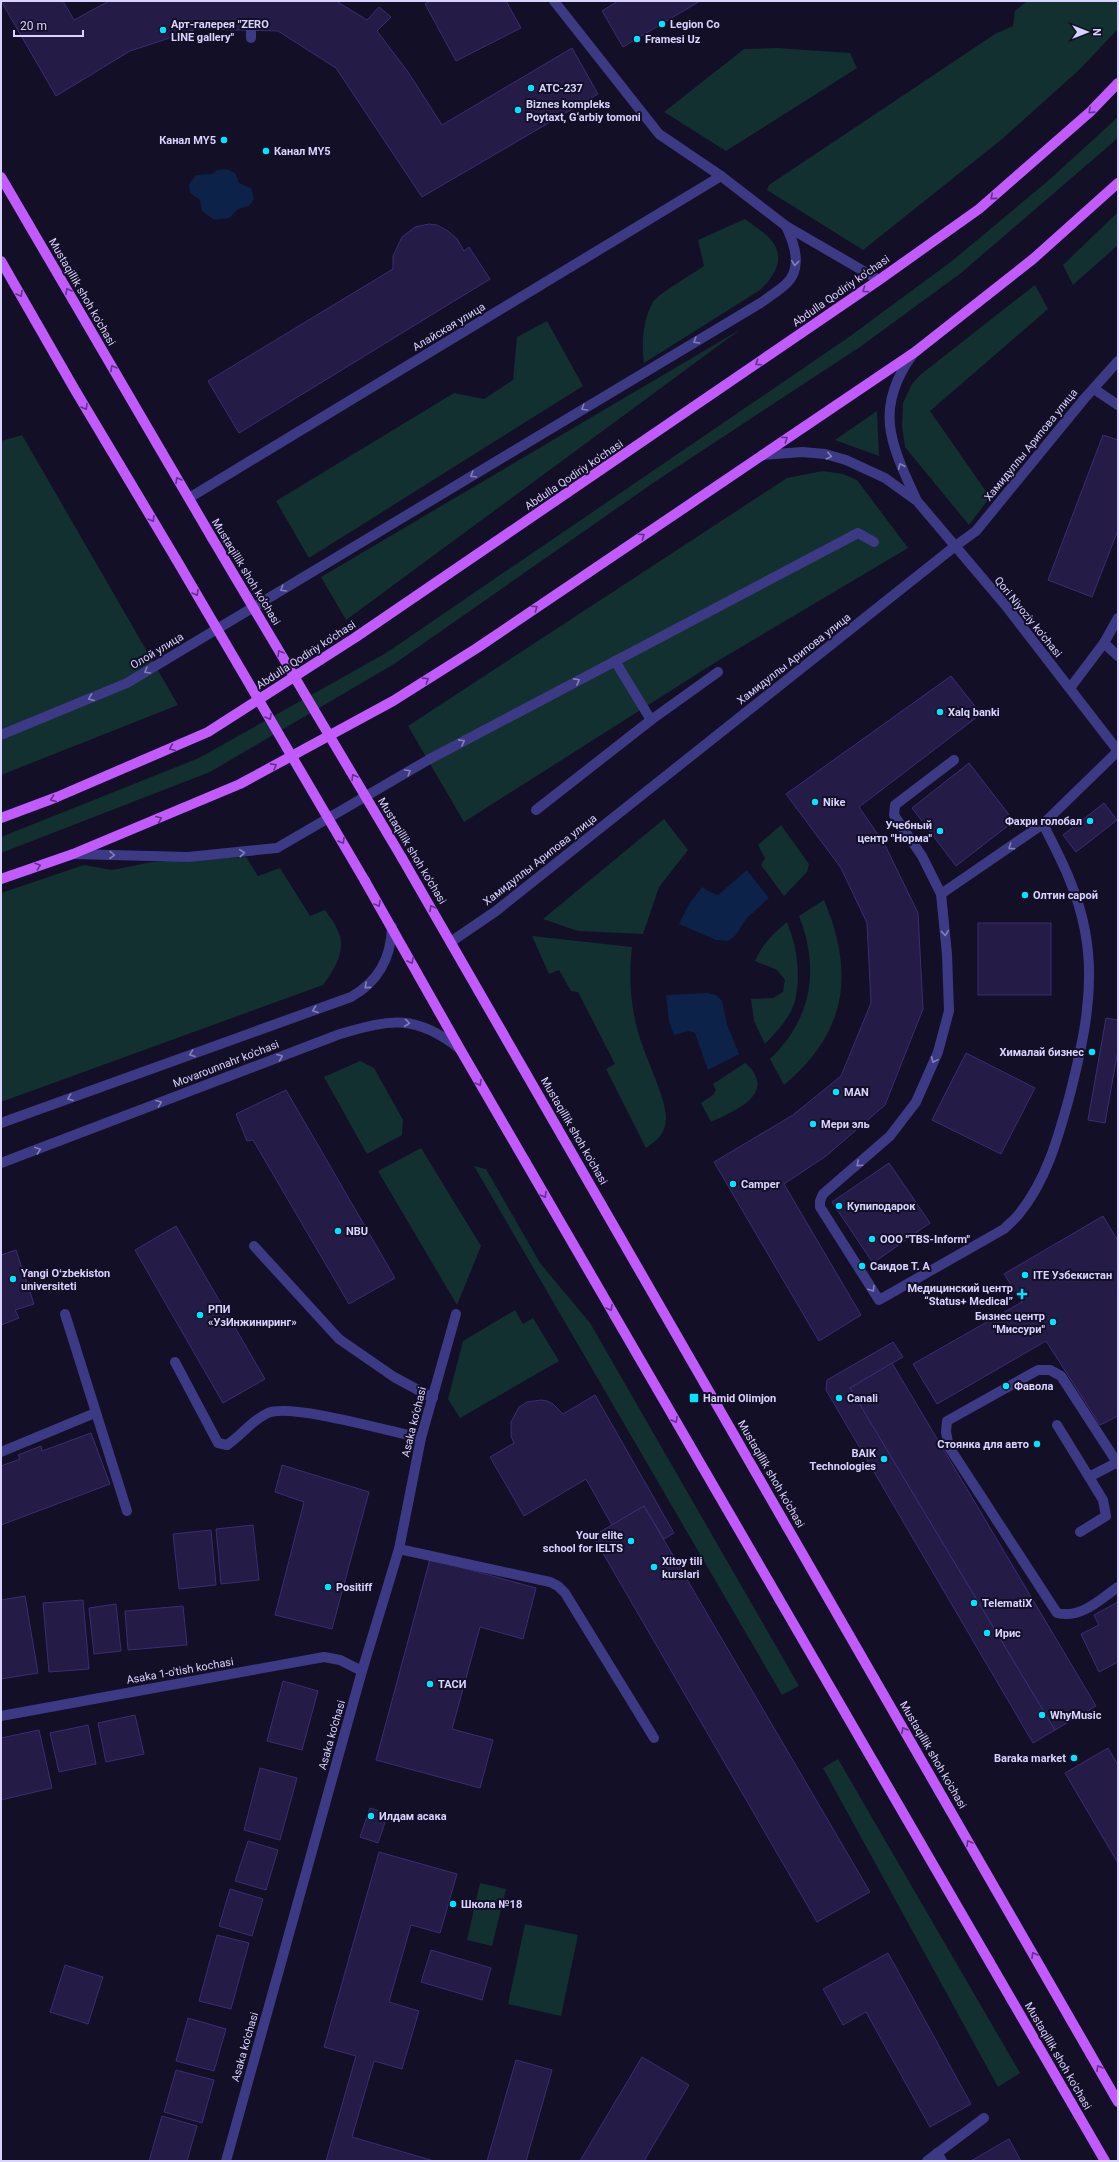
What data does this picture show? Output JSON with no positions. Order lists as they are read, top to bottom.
{
  "streets": {
    "main road": ["Abdulla Qodiriy ko'chasi", "Mustaqillik shoh ko'chasi"],
    "street": [
      "Алайская улица",
      "Хамидуллы Арипова улица",
      "Qori Niyoziy ko'chasi",
      "Олой улица",
      "Movarounnahr ko'chasi",
      "Asaka ko'chasi",
      "Asaka 1-o'tish kochasi"
    ]
  },
  "crossings": [
    ["Mustaqillik shoh ko'chasi", "Алайская улица"],
    ["Mustaqillik shoh ko'chasi", "Хамидуллы Арипова улица"],
    ["Mustaqillik shoh ko'chasi", "Movarounnahr ko'chasi"],
    ["Хамидуллы Арипова улица", "Qori Niyoziy ko'chasi"],
    ["Asaka ko'chasi", "Asaka 1-o'tish kochasi"]
  ],
  "one_way": ["Олой улица"],
  "places": {
    "other": [
      "Legion Co",
      "Арт-галерея \"ZERO LINE gallery\"",
      "Framesi Uz",
      "ATC-237",
      "Biznes kompleks Poytaxt, G‘arbiy tomoni",
      "Канал МY5",
      "Канал MY5",
      "Xalq banki",
      "Nike",
      "Фахри голобал",
      "Учебный центр \"Норма\"",
      "Олтин сарой",
      "Хималай бизнес",
      "MAN",
      "Мери эль",
      "Camper",
      "Купиподарок",
      "NBU",
      "ООО \"TBS-Inform\"",
      "Саидов Т. А",
      "ITE Узбекистан",
      "Yangi Oʻzbekiston universiteti",
      "РПИ «УзИнжиниринг»",
      "Бизнес центр \"Миссури\"",
      "Фавола",
      "Canali",
      "Стоянка для авто",
      "BAIK Technologies",
      "Your elite school for IELTS",
      "Xitoy tili kurslari",
      "Positiff",
      "TelematiX",
      "Ирис",
      "ТАСИ",
      "WhyMusic",
      "Baraka market",
      "Илдам асака",
      "Школа №18"
    ],
    "health": ["Медицинский центр “Status+ Medical”"],
    "transit": ["Hamid Olimjon"]
  },
  "scale_bar": "20 m",
  "north": "right"
}
